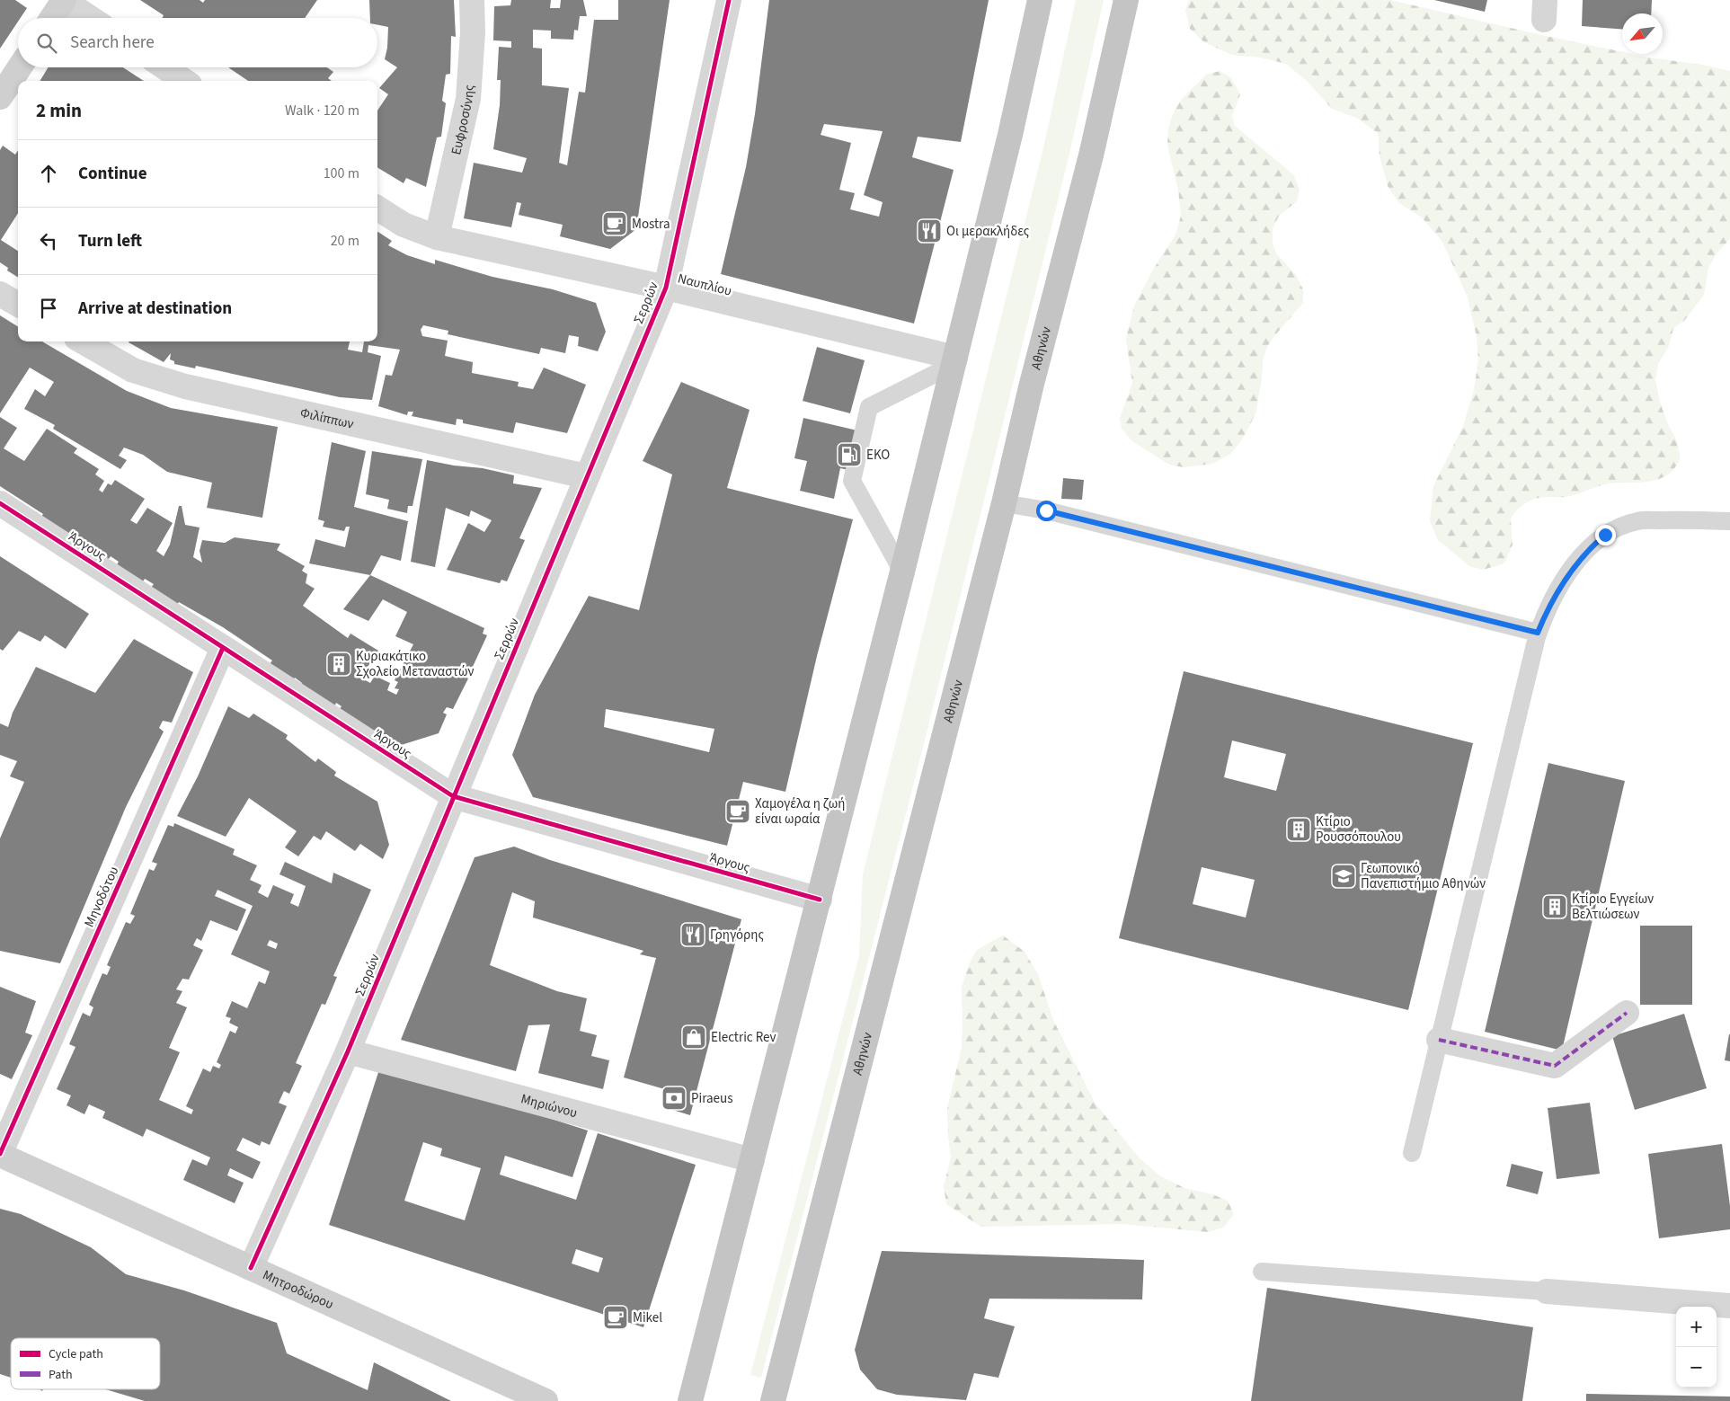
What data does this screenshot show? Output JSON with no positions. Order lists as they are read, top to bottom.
{
  "streets": {
    "highway": ["Αθηνών"],
    "street": [
      "Ευφροσύνης",
      "Ναυπλίου",
      "Σερρών",
      "Φιλίππων",
      "Άργους",
      "Μηνοδότου",
      "Μηριώνου",
      "Μητροδώρου"
    ]
  },
  "crossings": [
    ["Ευφροσύνης", "Ναυπλίου"],
    ["Ναυπλίου", "Σερρών"],
    ["Σερρών", "Φιλίππων"],
    ["Σερρών", "Άργους"],
    ["Σερρών", "Μηριώνου"],
    ["Σερρών", "Μητροδώρου"],
    ["Άργους", "Μηνοδότου"],
    ["Μηνοδότου", "Μητροδώρου"]
  ],
  "places": {
    "cafe": ["Mostra", "Χαμογέλα η ζωή είναι ωραία", "Mikel"],
    "restaurant": ["Οι μερακλήδες", "Γρηγόρης"],
    "fuel station": ["EKO"],
    "building": ["Κυριακάτικο Σχολείο Μεταναστών", "Κτίριο Ρουσσόπουλου", "Κτίριο Εγγείων Βελτιώσεων"],
    "school or university": ["Γεωπονικό Πανεπιστήμιο Αθηνών"],
    "shop": ["Electric Rev"],
    "bank": ["Piraeus"]
  },
  "legend": ["Cycle path", "Path"],
  "north": "bottom left",
  "page": {
    "search": "Search here",
    "heading": ["2 min", "Walk · 120 m"],
    "list": [
      ["Continue", "100 m"],
      ["Turn left", "20 m"],
      "Arrive at destination"
    ],
    "map_buttons": ["+", "−"]
  }
}
